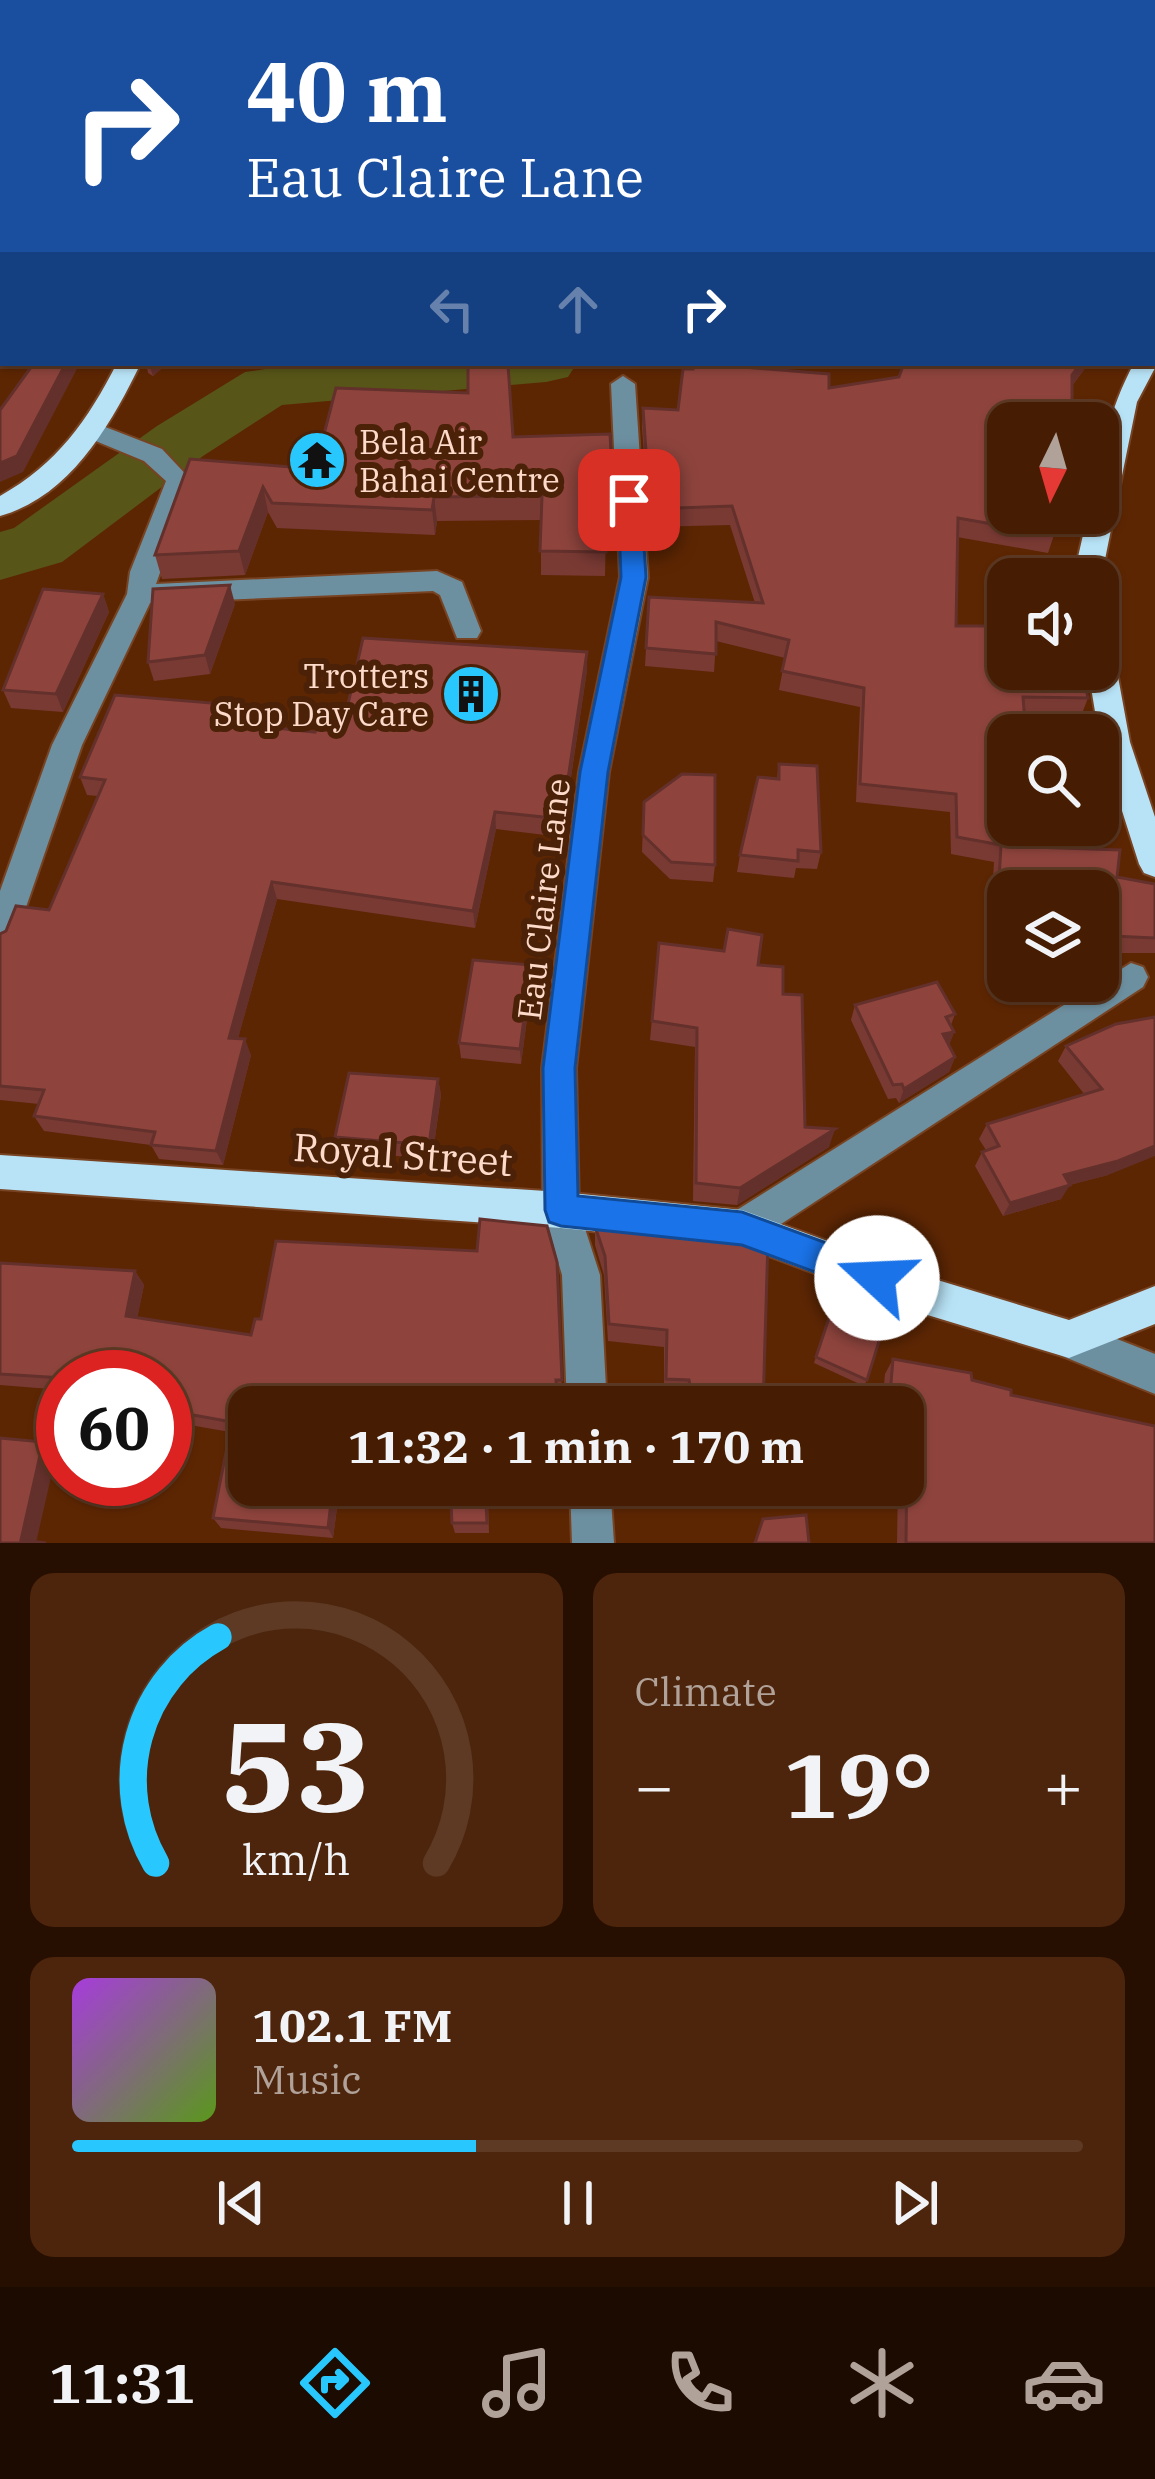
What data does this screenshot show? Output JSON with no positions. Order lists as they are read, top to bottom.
{
  "streets": {
    "main road": ["Royal Street"],
    "street": ["Eau Claire Lane"]
  },
  "crossings": [
    ["Eau Claire Lane", "Royal Street"]
  ],
  "places": {
    "temple": ["Bela Air Bahai Centre"],
    "building": ["Trotters Stop Day Care"]
  },
  "north": "bottom",
  "page": {
    "turn": ["40 m", "Eau Claire Lane"],
    "limit": "60",
    "trip": "11:32 · 1 min · 170 m",
    "tile": "Climate",
    "heat": ["−", "19°", "+"],
    "song": ["102.1 FM", "Music"],
    "tabs": "11:31",
    "gauge": ["53", "km/h"]
  }
}
